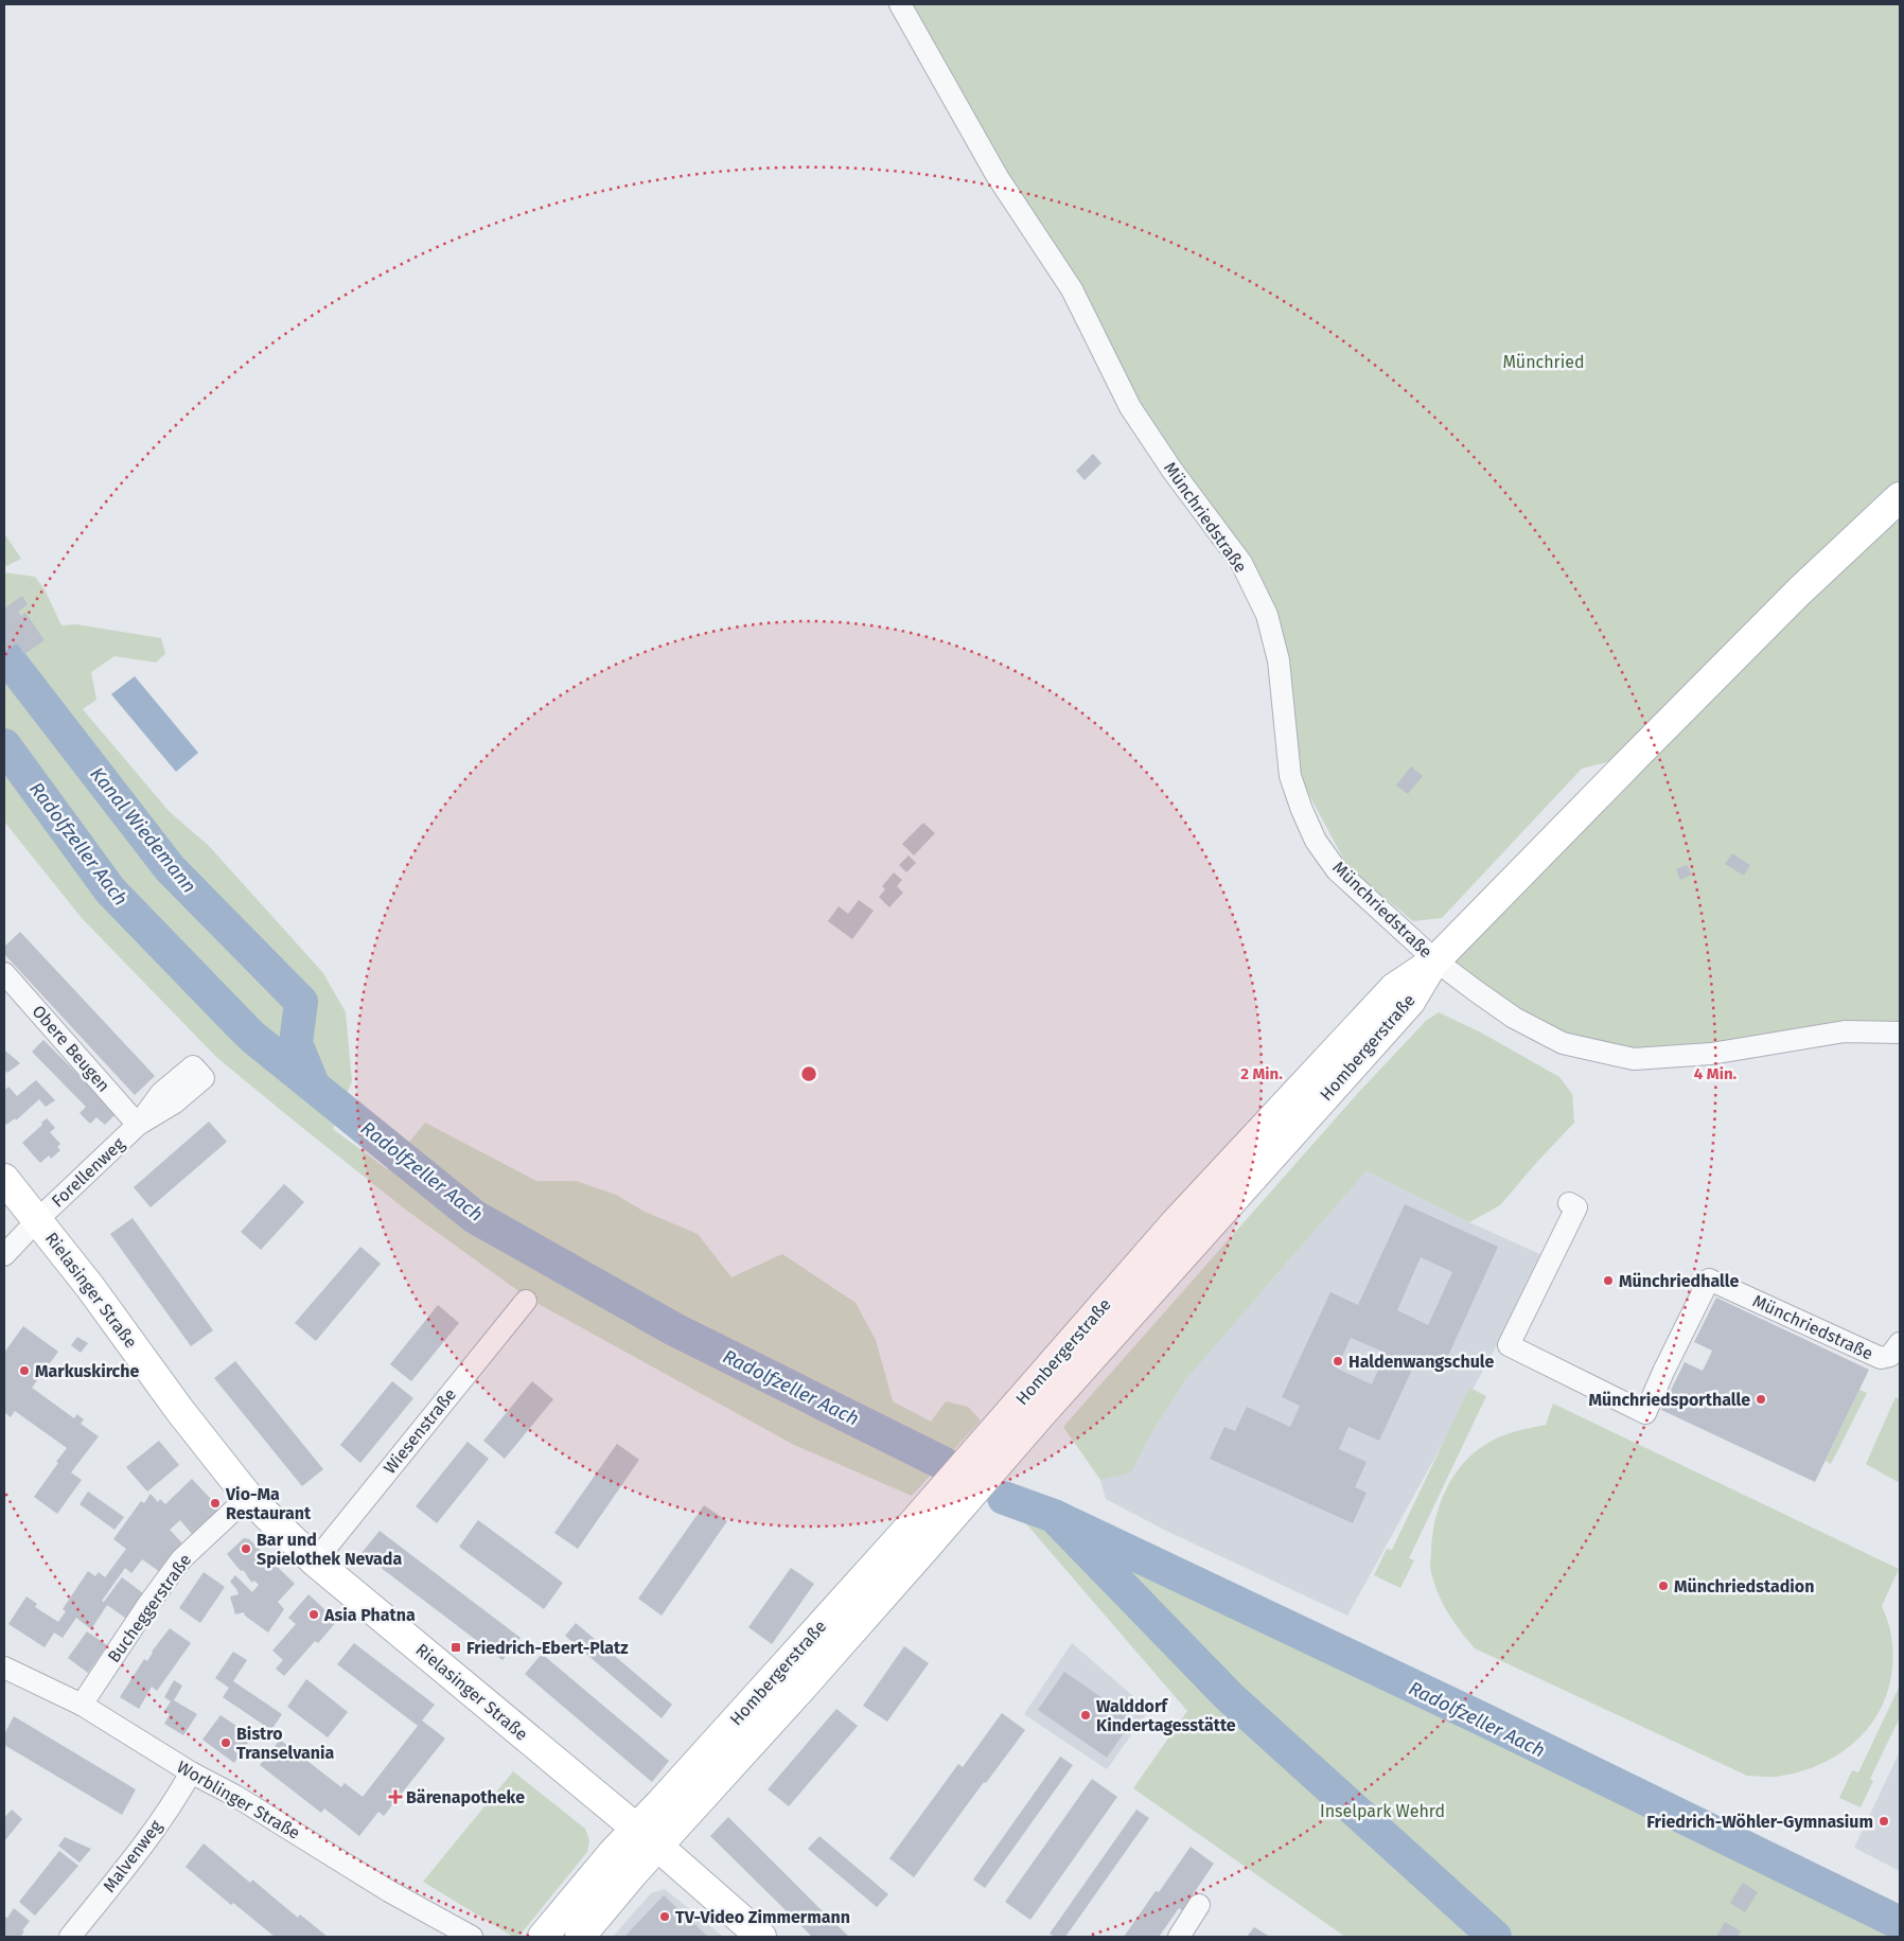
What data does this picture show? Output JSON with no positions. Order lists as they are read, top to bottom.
{
  "streets": {
    "main road": ["Hombergerstraße", "Rielasinger Straße"],
    "street": [
      "Münchriedstraße",
      "Obere Beugen",
      "Forellenweg",
      "Wiesenstraße",
      "Bucheggerstraße",
      "Worblinger Straße",
      "Malvenweg"
    ]
  },
  "crossings": [
    ["Münchriedstraße", "Hombergerstraße"],
    ["Hombergerstraße", "Rielasinger Straße"],
    ["Obere Beugen", "Forellenweg"],
    ["Forellenweg", "Rielasinger Straße"],
    ["Rielasinger Straße", "Wiesenstraße"],
    ["Rielasinger Straße", "Bucheggerstraße"],
    ["Bucheggerstraße", "Worblinger Straße"],
    ["Worblinger Straße", "Malvenweg"]
  ],
  "water": ["Kanal Wiedemann", "Radolfzeller Aach"],
  "parks": ["Münchried", "Inselpark Wehrd"],
  "places": {
    "other": [
      "Münchriedhalle",
      "Haldenwangschule",
      "Markuskirche",
      "Münchriedsporthalle",
      "Vio-Ma Restaurant",
      "Bar und Spielothek Nevada",
      "Münchriedstadion",
      "Asia Phatna",
      "Walddorf Kindertagesstätte",
      "Bistro Transelvania",
      "Friedrich-Wöhler-Gymnasium",
      "TV-Video Zimmermann"
    ],
    "transit": ["Friedrich-Ebert-Platz"],
    "health": ["Bärenapotheke"]
  },
  "rings": ["2 Min.", "4 Min."]
}
